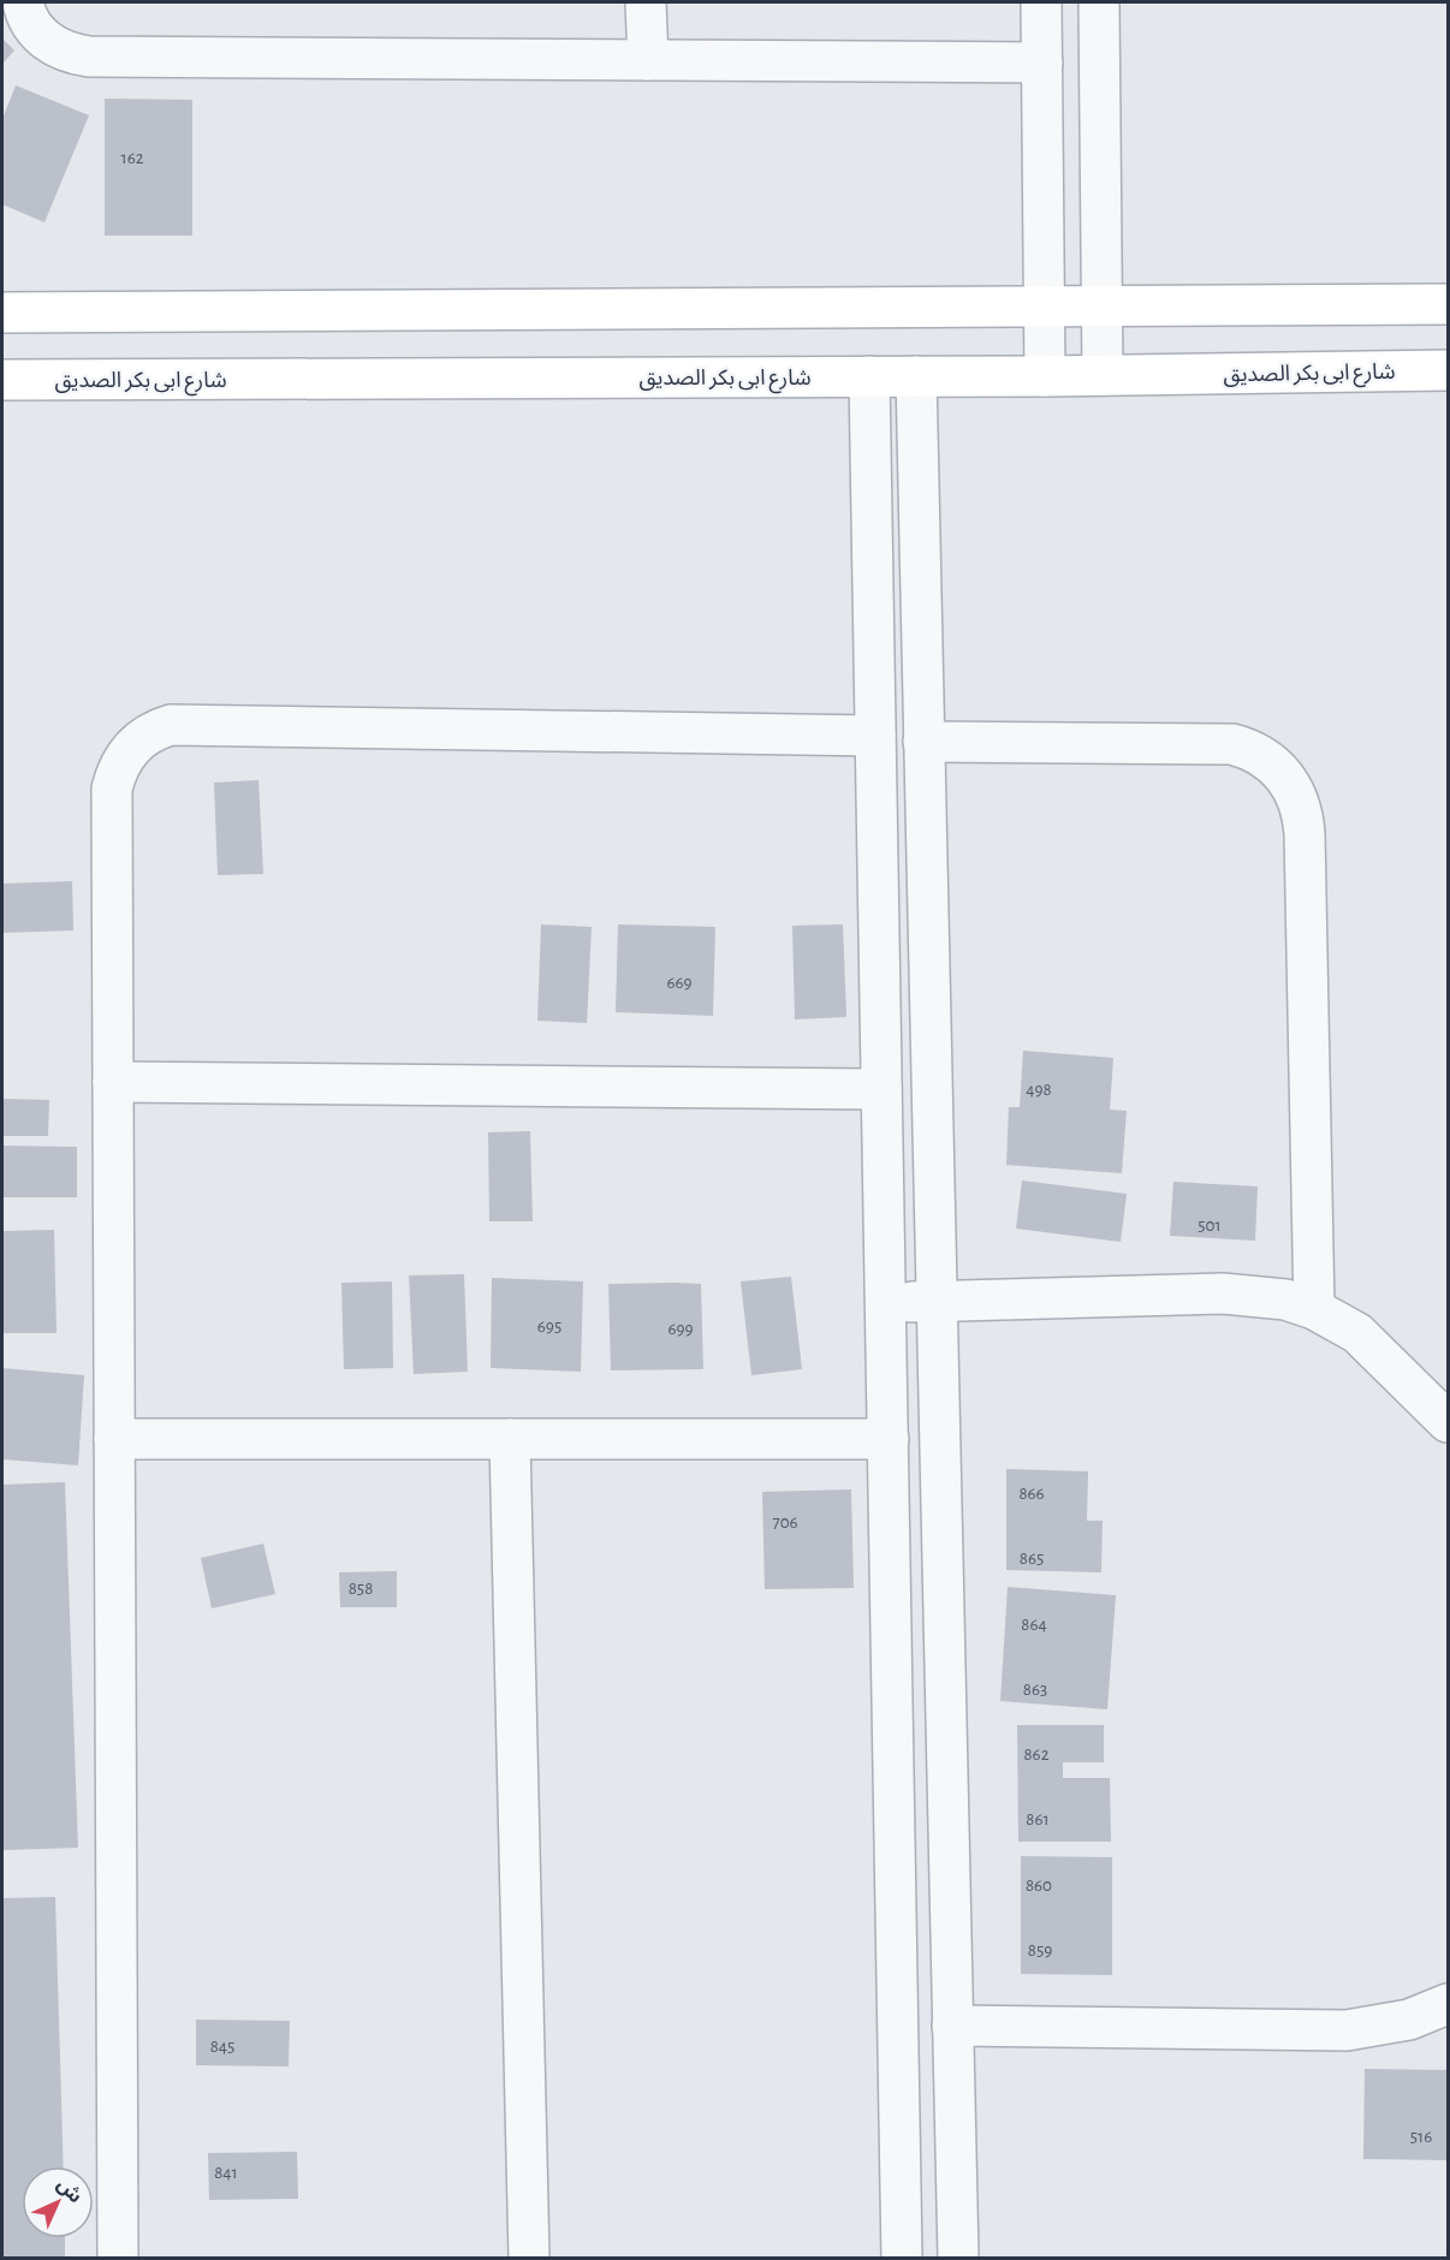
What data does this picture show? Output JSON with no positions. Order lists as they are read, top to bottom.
{
  "streets": {
    "main road": ["شارع ابى بكر الصديق"]
  },
  "house_numbers": [
    "162",
    "669",
    "498",
    "501",
    "695",
    "699",
    "866",
    "706",
    "865",
    "858",
    "864",
    "863",
    "862",
    "861",
    "860",
    "859",
    "845",
    "516",
    "841"
  ],
  "north": "top right"
}
